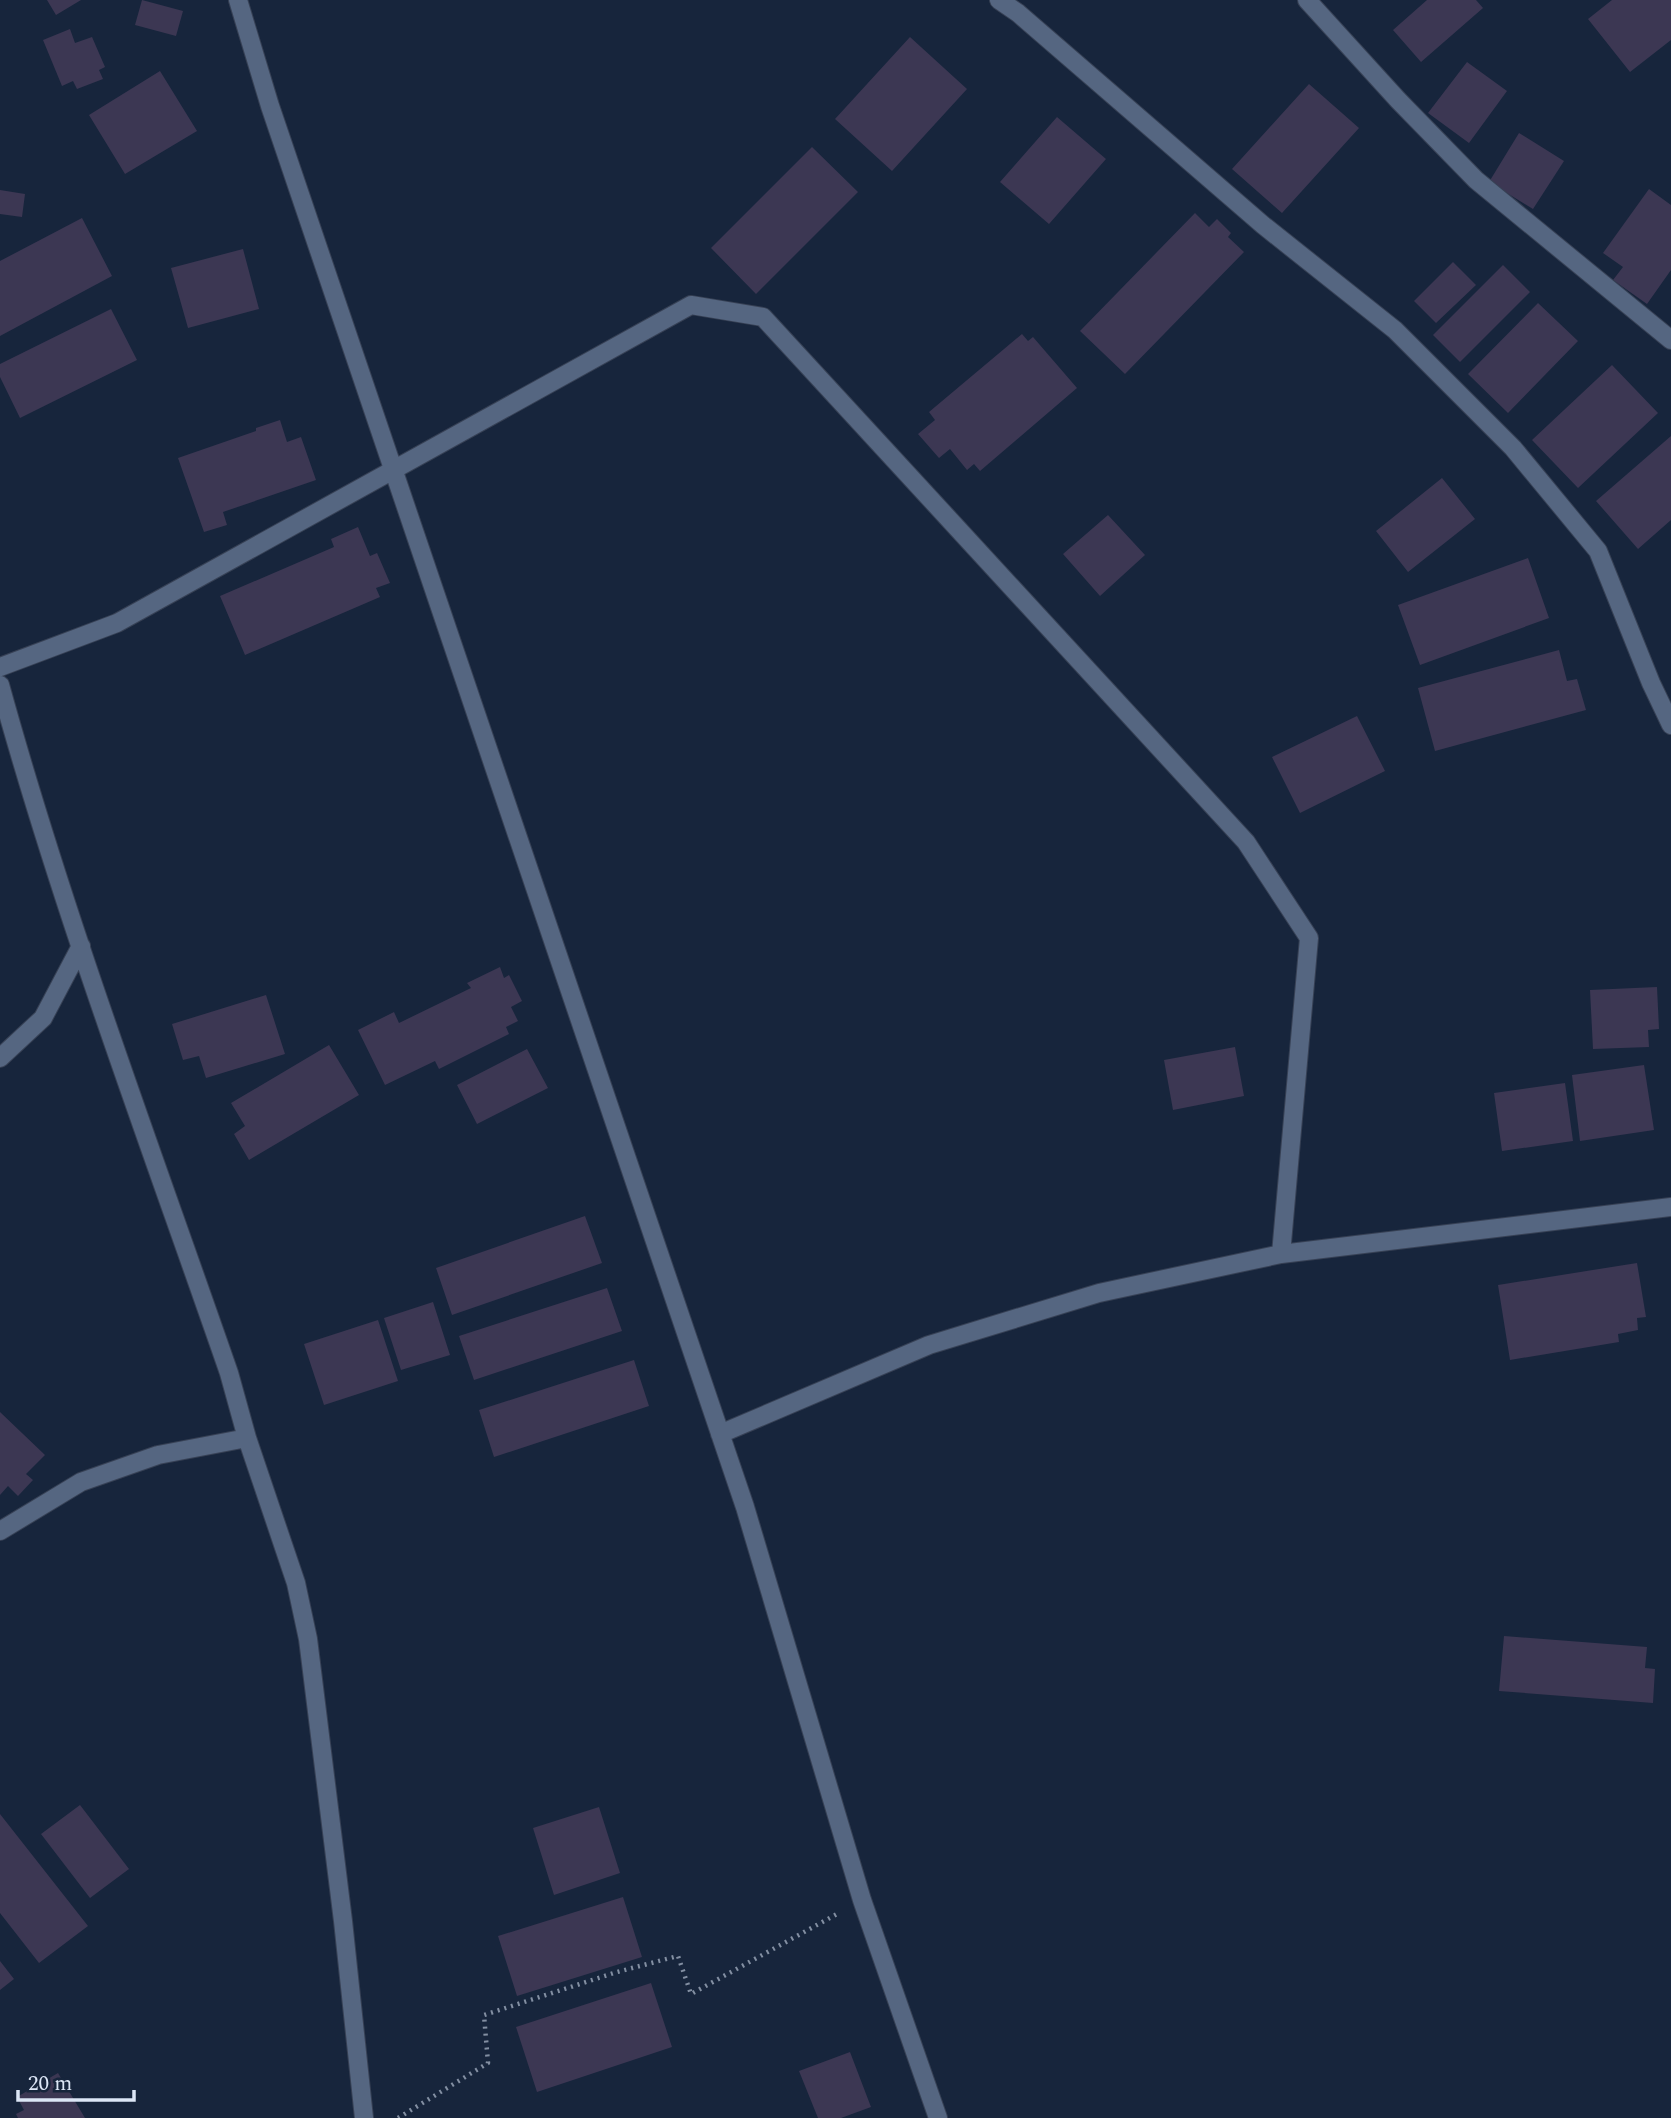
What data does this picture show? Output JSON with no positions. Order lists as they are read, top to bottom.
{
  "scale_bar": "20 m"
}
